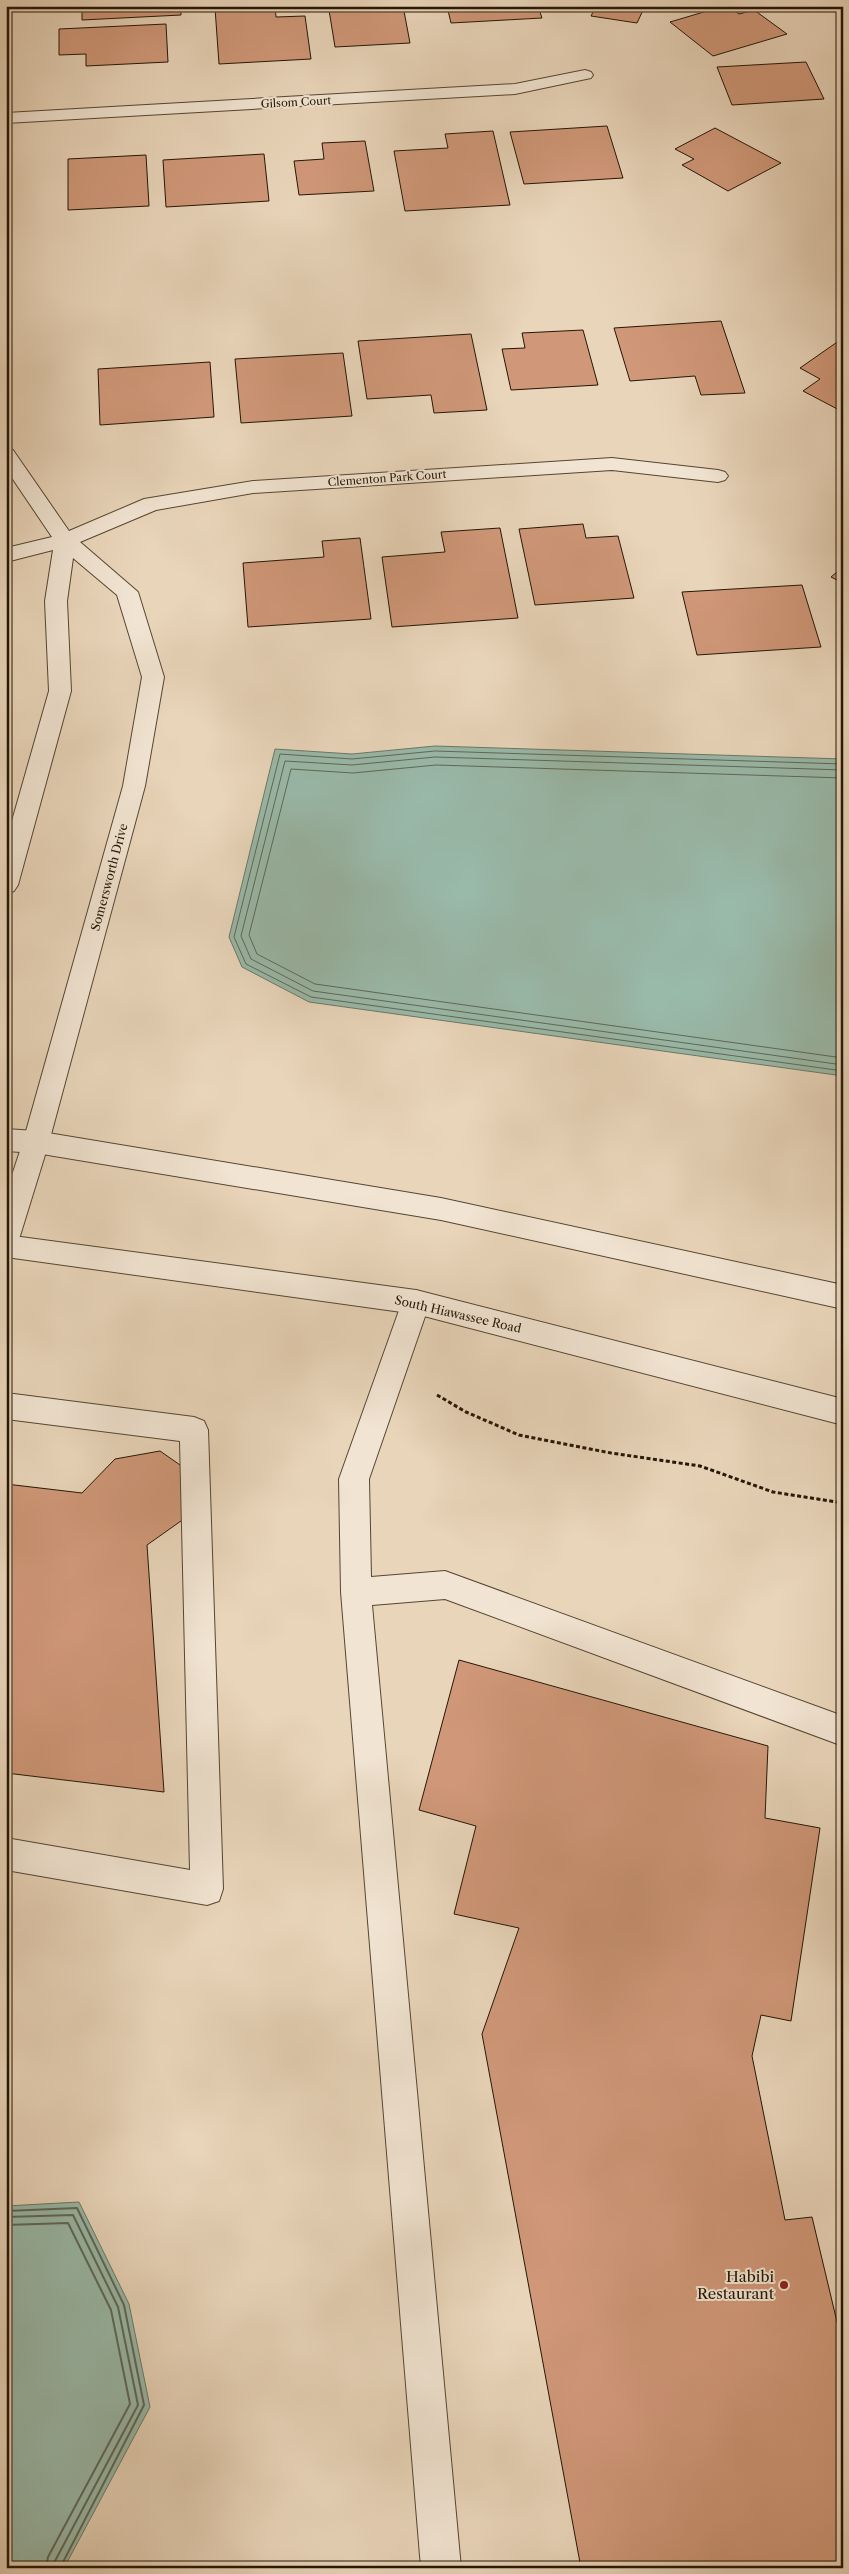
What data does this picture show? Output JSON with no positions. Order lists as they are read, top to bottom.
{
  "streets": {
    "street": [
      "Gilsom Court",
      "Clementon Park Court",
      "Somersworth Drive",
      "South Hiawassee Road"
    ]
  },
  "crossings": [
    ["Clementon Park Court", "Somersworth Drive"]
  ],
  "places": ["Habibi Restaurant"]
}
